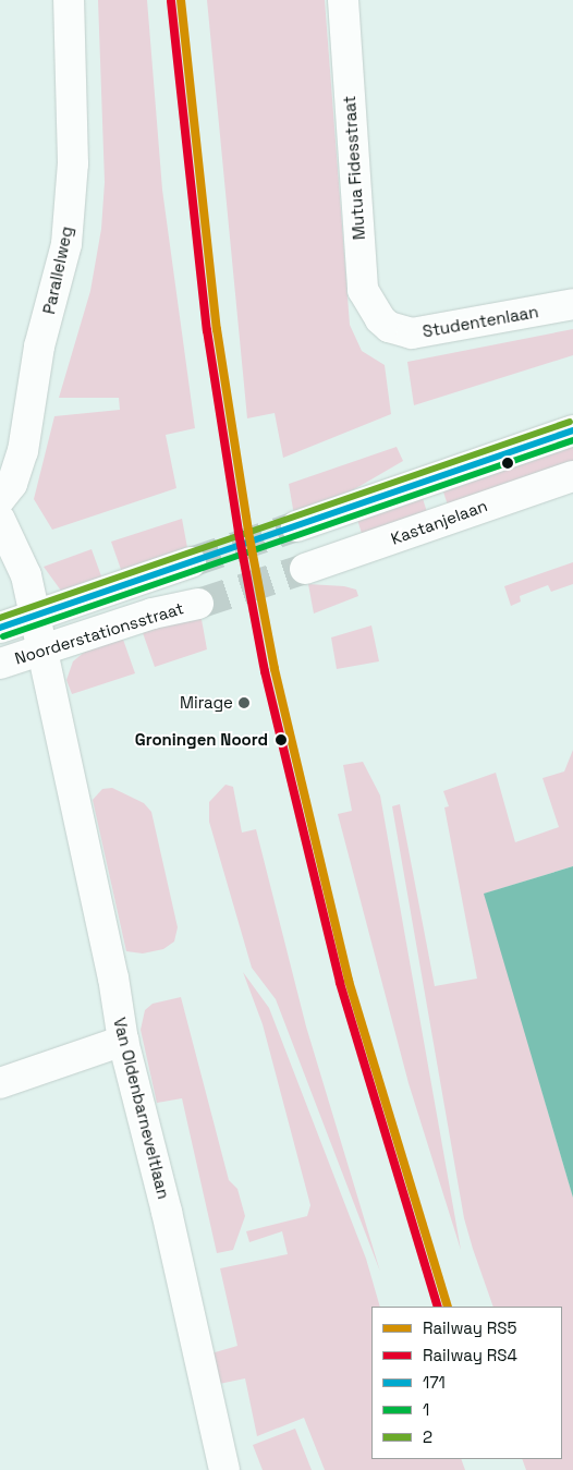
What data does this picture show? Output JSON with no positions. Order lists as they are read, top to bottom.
{
  "streets": {
    "street": [
      "Mutua Fidesstraat",
      "Parallelweg",
      "Studentenlaan",
      "Kastanjelaan",
      "Noorderstationsstraat",
      "Van Oldenbarneveltlaan"
    ]
  },
  "crossings": [
    ["Mutua Fidesstraat", "Studentenlaan"],
    ["Noorderstationsstraat", "Van Oldenbarneveltlaan"]
  ],
  "places": ["Mirage", "Groningen Noord"],
  "lines": [
    "rail line RS5",
    "rail line RS4",
    "transit line 2",
    "transit line 171",
    "transit line 1"
  ],
  "legend": [
    "Railway RS5",
    "Railway RS4",
    "171",
    "1",
    "2"
  ]
}
